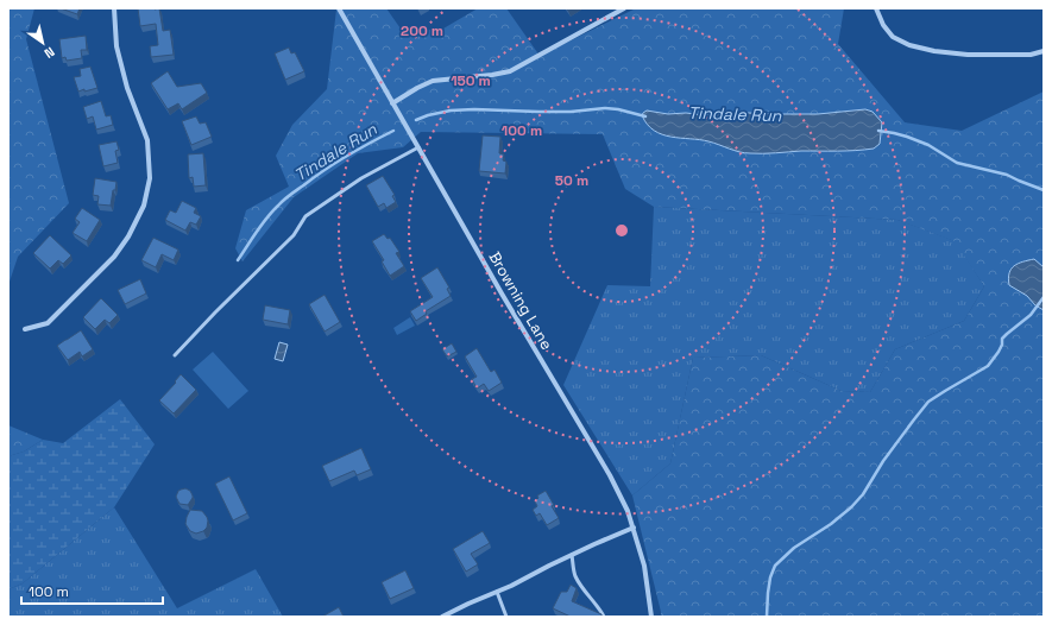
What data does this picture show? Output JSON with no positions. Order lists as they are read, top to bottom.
{
  "streets": {
    "street": ["Browning Lane"]
  },
  "water": ["Tindale Run"],
  "scale_bar": "100 m",
  "north": "bottom right",
  "rings": [
    "200 m",
    "150 m",
    "100 m",
    "50 m"
  ]
}
